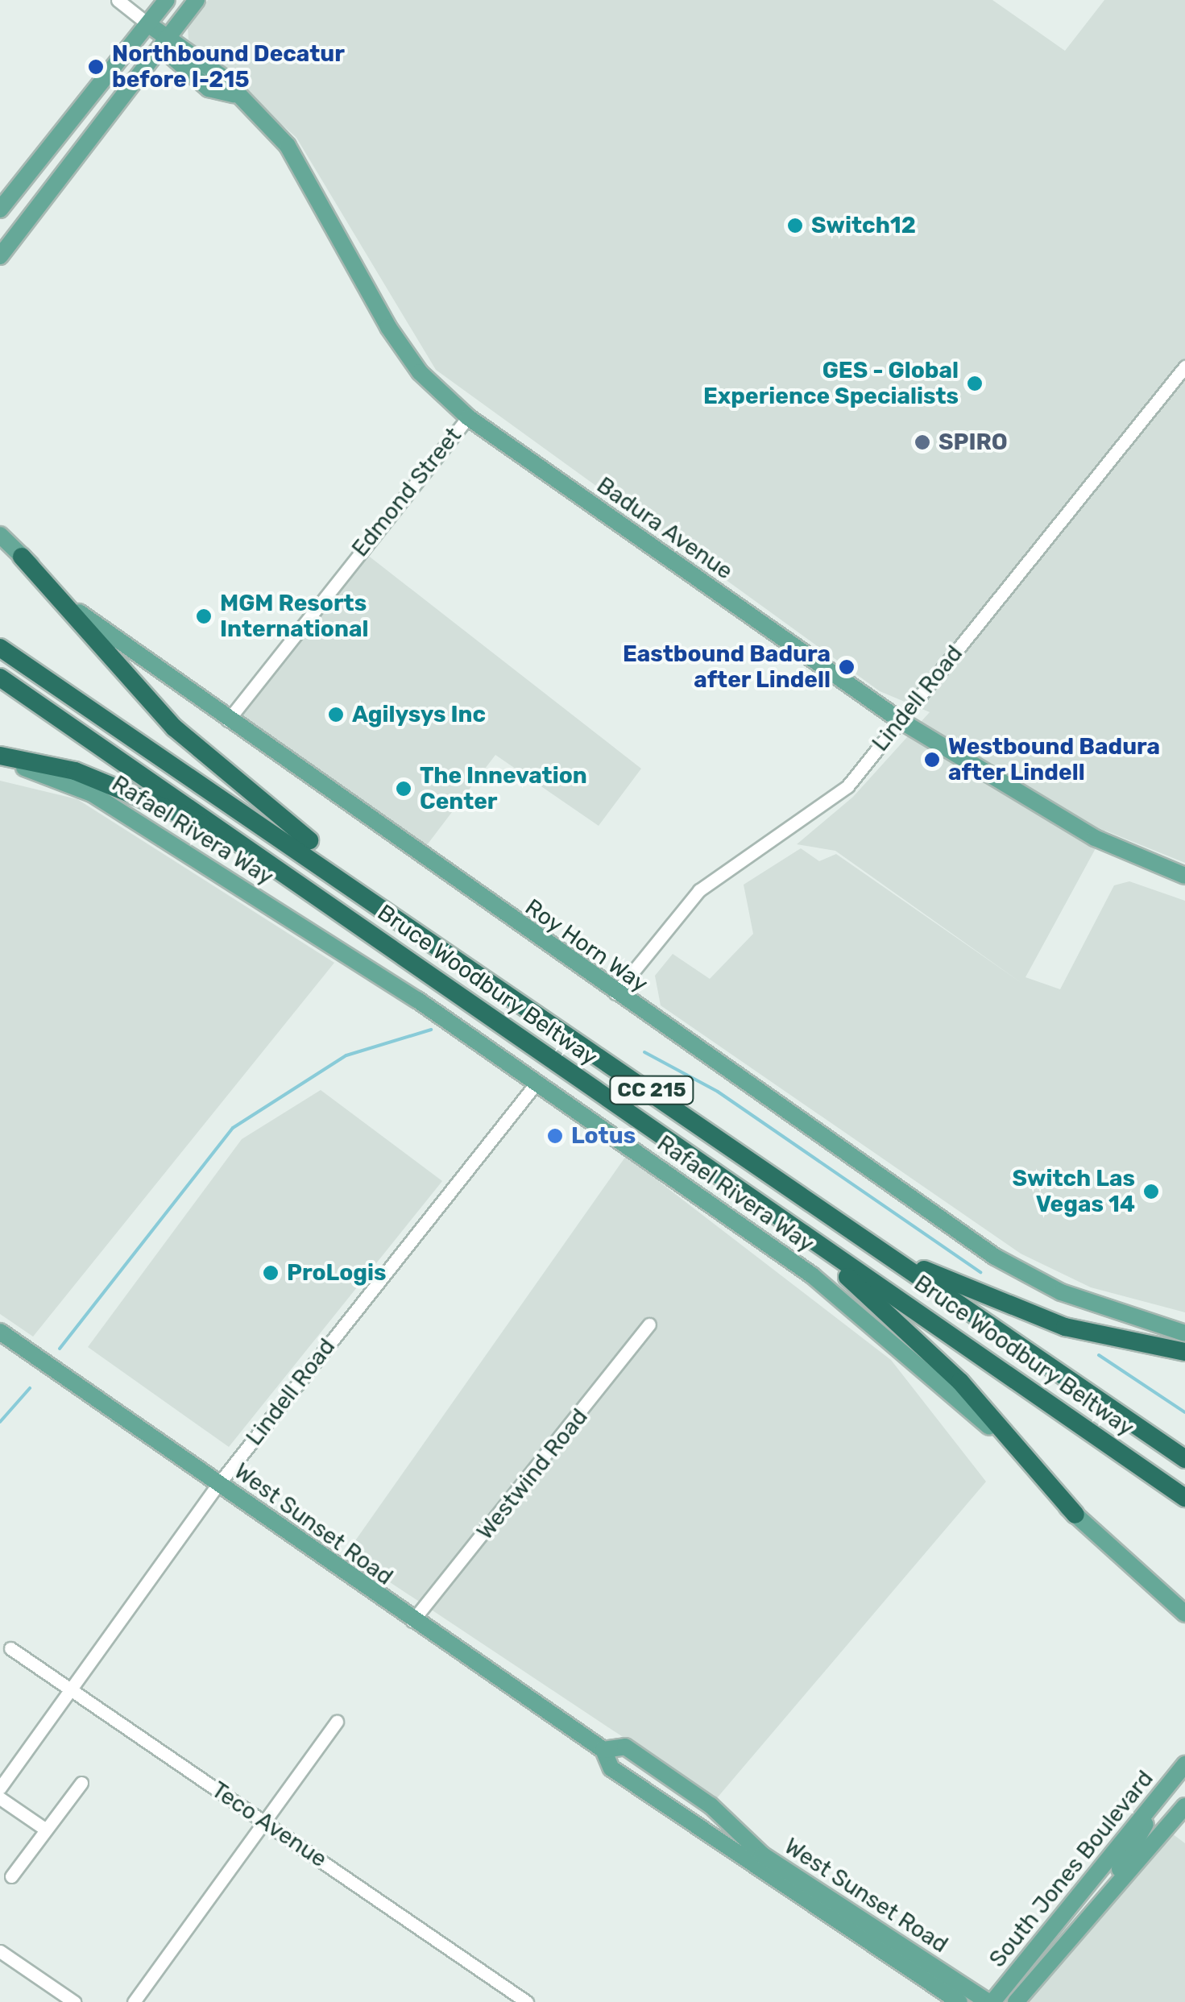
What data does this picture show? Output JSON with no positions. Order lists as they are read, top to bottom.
{
  "streets": {
    "highway": ["Bruce Woodbury Beltway", "CC 215"],
    "main road": [
      "Badura Avenue",
      "Rafael Rivera Way",
      "Roy Horn Way",
      "West Sunset Road",
      "South Jones Boulevard"
    ],
    "street": [
      "Edmond Street",
      "Lindell Road",
      "Westwind Road",
      "Teco Avenue"
    ]
  },
  "crossings": [
    ["Edmond Street", "Badura Avenue"],
    ["Edmond Street", "Roy Horn Way"],
    ["Badura Avenue", "Lindell Road"],
    ["Lindell Road", "Rafael Rivera Way"],
    ["Lindell Road", "Roy Horn Way"],
    ["Lindell Road", "West Sunset Road"],
    ["Lindell Road", "Teco Avenue"],
    ["Westwind Road", "West Sunset Road"],
    ["West Sunset Road", "South Jones Boulevard"]
  ],
  "places": [
    "Northbound Decatur before I-215",
    "Switch12",
    "GES - Global Experience Specialists",
    "SPIRO",
    "MGM Resorts International",
    "Eastbound Badura after Lindell",
    "Agilysys Inc",
    "Westbound Badura after Lindell",
    "The Innevation Center",
    "Lotus",
    "Switch Las Vegas 14",
    "ProLogis"
  ]
}
